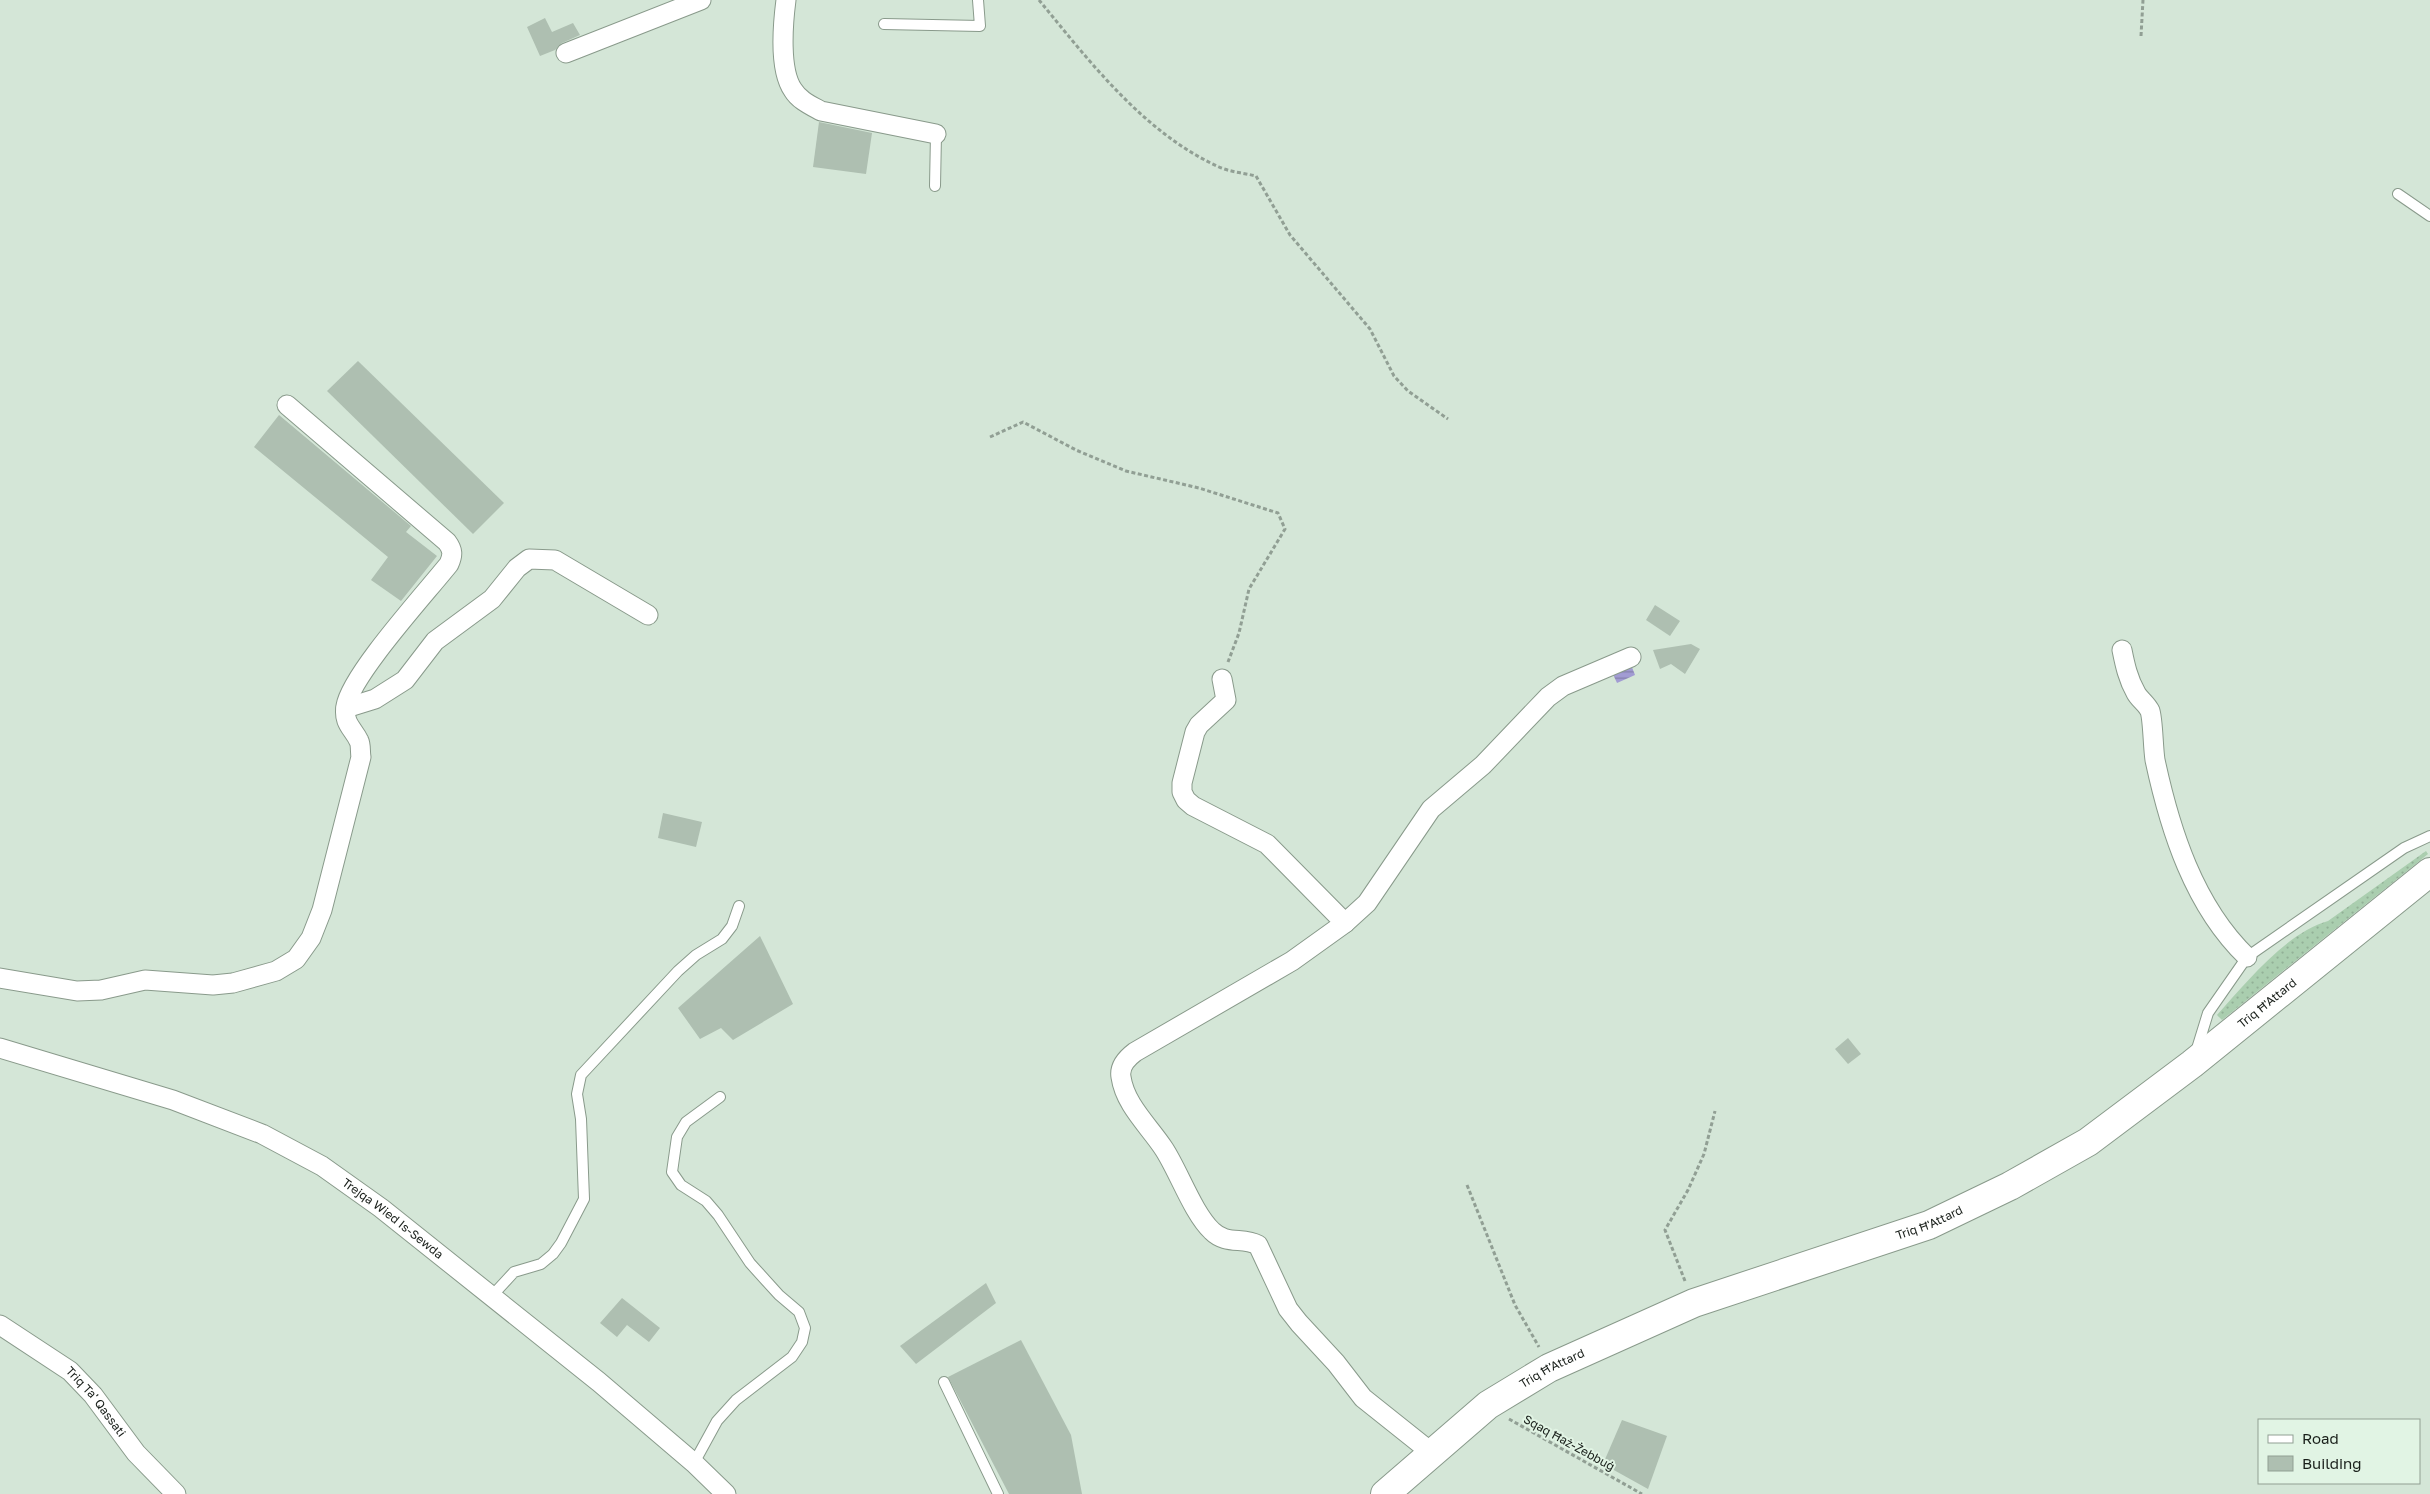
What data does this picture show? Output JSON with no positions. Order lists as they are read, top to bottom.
{
  "streets": {
    "main road": ["Triq Ħ'Attard"],
    "street": ["Trejqa Wied Is-Sewda", "Triq Ta' Qassati"],
    "path": ["Sqaq Ħaż-Żebbuġ"]
  },
  "crossings": [
    ["Triq Ħ'Attard", "Sqaq Ħaż-Żebbuġ"]
  ],
  "legend": ["Road", "Building"]
}
